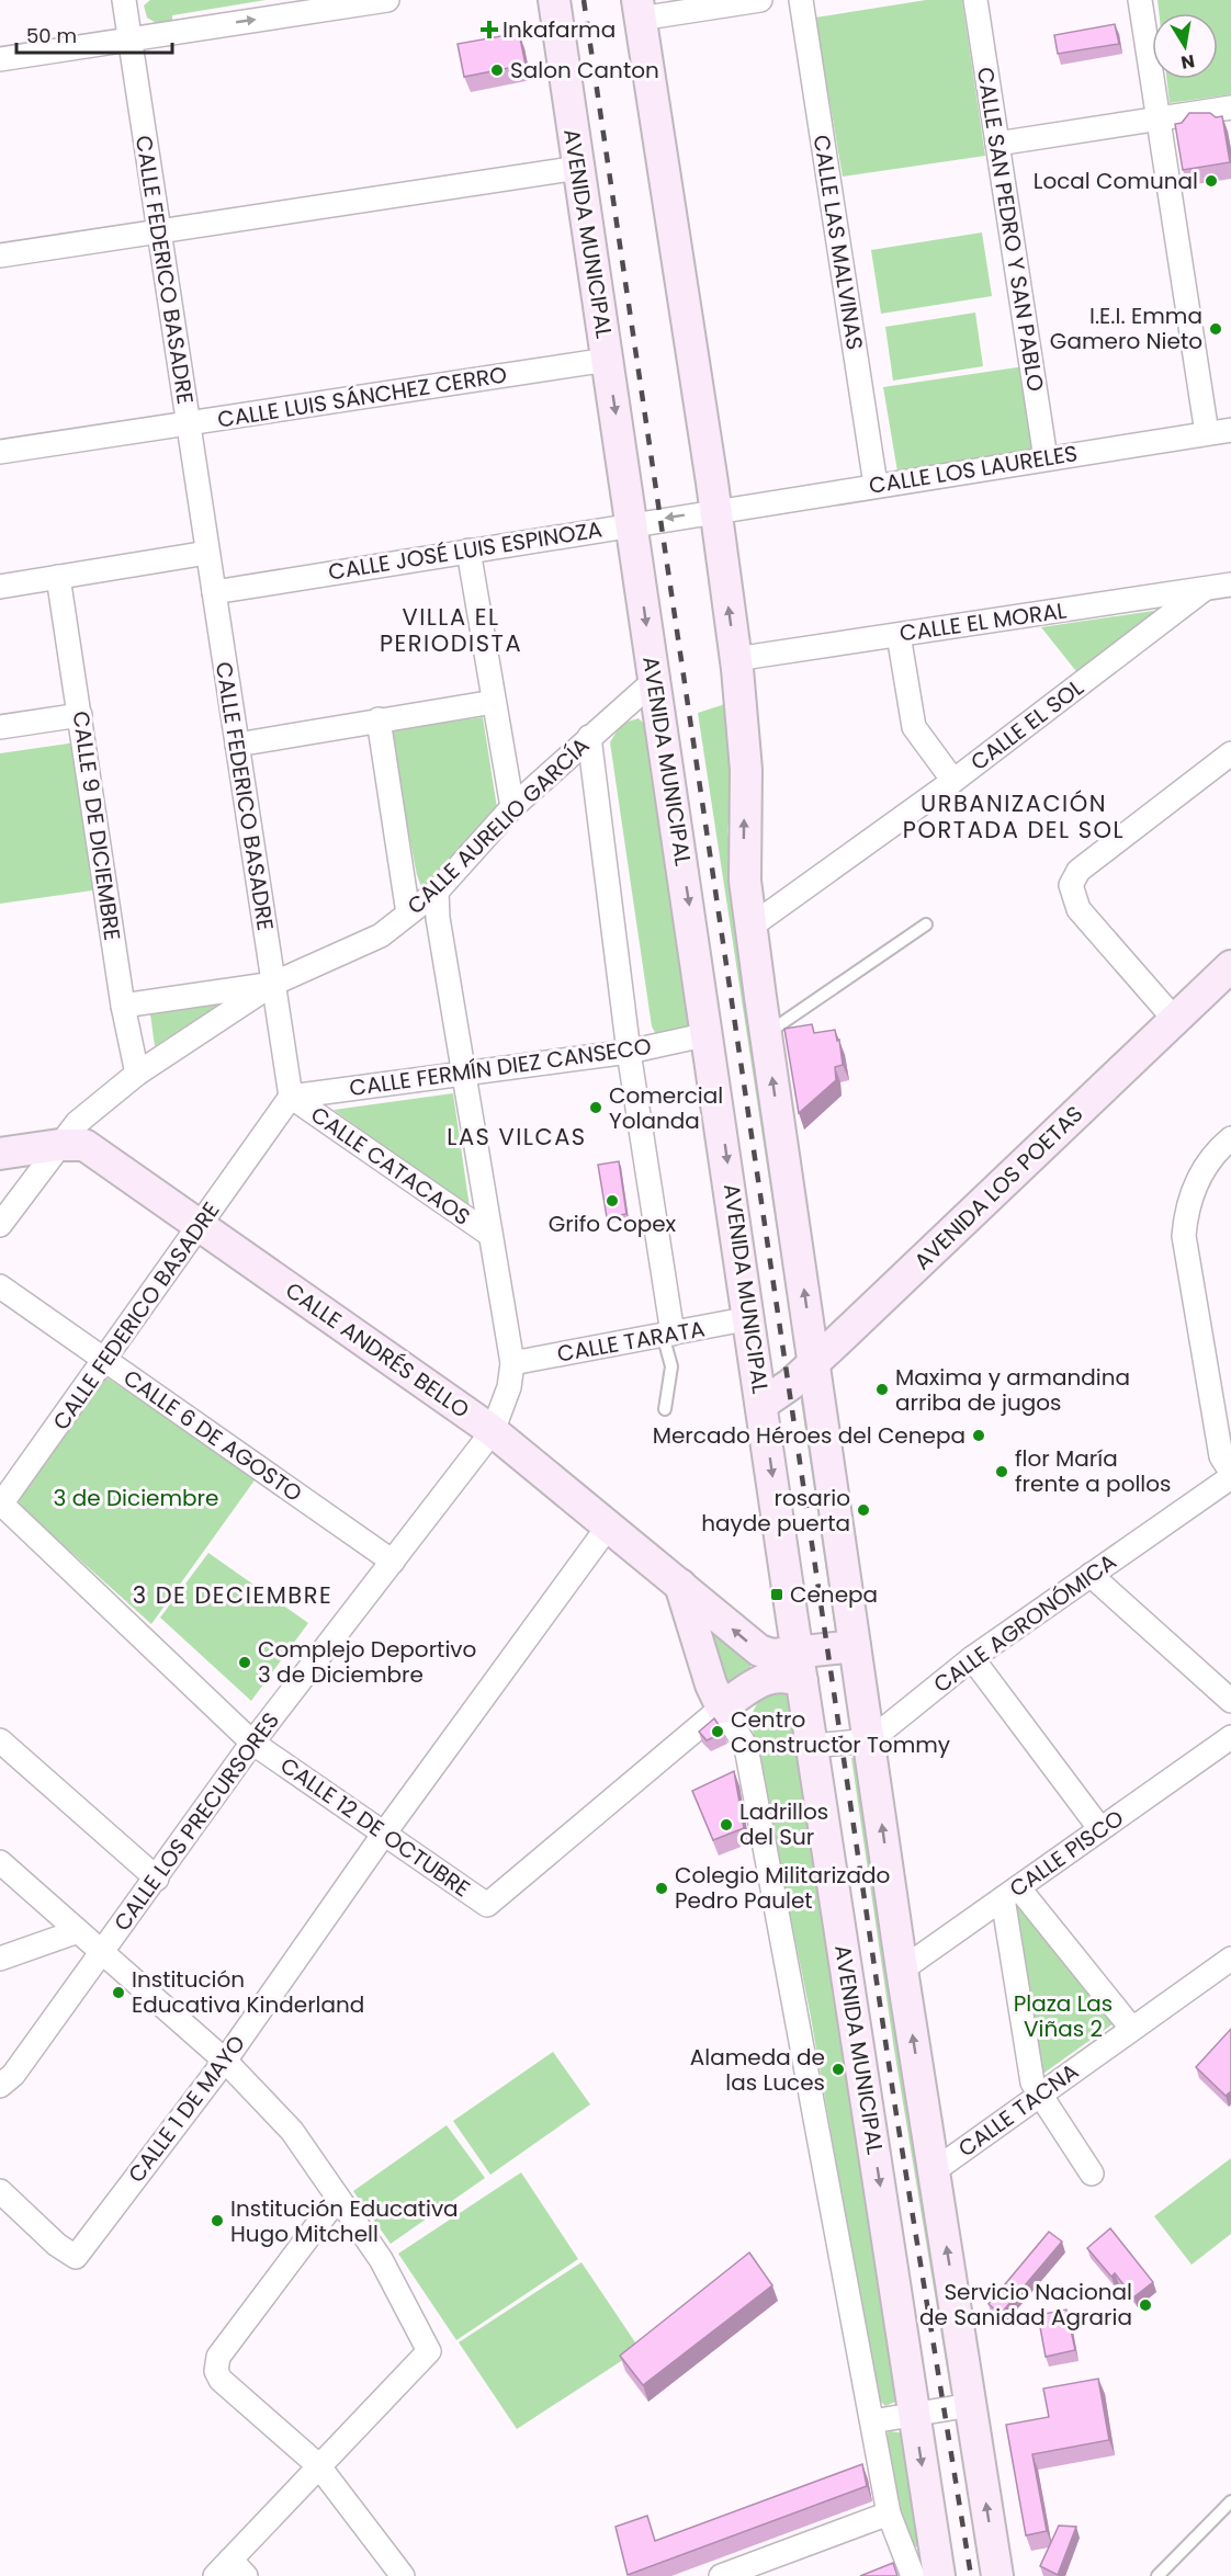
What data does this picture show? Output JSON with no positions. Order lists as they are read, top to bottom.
{
  "streets": {
    "main road": [
      "AVENIDA MUNICIPAL",
      "AVENIDA LOS POETAS",
      "CALLE ANDRÉS BELLO",
      "CALLE 12 DE OCTUBRE"
    ],
    "street": [
      "CALLE SAN PEDRO Y SAN PABLO",
      "CALLE LAS MALVINAS",
      "CALLE FEDERICO BASADRE",
      "CALLE LUIS SÁNCHEZ CERRO",
      "CALLE LOS LAURELES",
      "CALLE JOSÉ LUIS ESPINOZA",
      "CALLE EL MORAL",
      "CALLE EL SOL",
      "CALLE 9 DE DICIEMBRE",
      "CALLE AURELIO GARCÍA",
      "CALLE FERMÍN DIEZ CANSECO",
      "CALLE CATACAOS",
      "CALLE TARATA",
      "CALLE 6 DE AGOSTO",
      "CALLE AGRONÓMICA",
      "CALLE LOS PRECURSORES",
      "CALLE PISCO",
      "CALLE 1 DE MAYO",
      "CALLE TACNA"
    ]
  },
  "crossings": [
    ["CALLE SAN PEDRO Y SAN PABLO", "CALLE LOS LAURELES"],
    ["AVENIDA MUNICIPAL", "CALLE LUIS SÁNCHEZ CERRO"],
    ["AVENIDA MUNICIPAL", "CALLE JOSÉ LUIS ESPINOZA"],
    ["AVENIDA MUNICIPAL", "CALLE AURELIO GARCÍA"],
    ["AVENIDA MUNICIPAL", "CALLE FERMÍN DIEZ CANSECO"],
    ["AVENIDA MUNICIPAL", "AVENIDA LOS POETAS"],
    ["AVENIDA MUNICIPAL", "CALLE TARATA"],
    ["AVENIDA MUNICIPAL", "CALLE ANDRÉS BELLO"],
    ["AVENIDA MUNICIPAL", "CALLE 12 DE OCTUBRE"],
    ["CALLE LAS MALVINAS", "CALLE LOS LAURELES"],
    ["CALLE FEDERICO BASADRE", "CALLE LUIS SÁNCHEZ CERRO"],
    ["CALLE FEDERICO BASADRE", "CALLE JOSÉ LUIS ESPINOZA"],
    ["CALLE FEDERICO BASADRE", "CALLE AURELIO GARCÍA"],
    ["CALLE FEDERICO BASADRE", "CALLE FERMÍN DIEZ CANSECO"],
    ["CALLE FEDERICO BASADRE", "CALLE CATACAOS"],
    ["CALLE FEDERICO BASADRE", "CALLE ANDRÉS BELLO"],
    ["CALLE FEDERICO BASADRE", "CALLE 6 DE AGOSTO"],
    ["CALLE FEDERICO BASADRE", "CALLE 12 DE OCTUBRE"],
    ["CALLE LOS LAURELES", "CALLE JOSÉ LUIS ESPINOZA"],
    ["CALLE EL MORAL", "CALLE EL SOL"],
    ["CALLE 9 DE DICIEMBRE", "CALLE AURELIO GARCÍA"],
    ["CALLE AURELIO GARCÍA", "CALLE ANDRÉS BELLO"],
    ["CALLE AURELIO GARCÍA", "CALLE LOS PRECURSORES"],
    ["CALLE FERMÍN DIEZ CANSECO", "CALLE CATACAOS"],
    ["CALLE FERMÍN DIEZ CANSECO", "CALLE LOS PRECURSORES"],
    ["CALLE CATACAOS", "CALLE LOS PRECURSORES"],
    ["CALLE TARATA", "CALLE LOS PRECURSORES"],
    ["CALLE ANDRÉS BELLO", "CALLE LOS PRECURSORES"],
    ["CALLE ANDRÉS BELLO", "CALLE 12 DE OCTUBRE"],
    ["CALLE ANDRÉS BELLO", "CALLE 1 DE MAYO"],
    ["CALLE 6 DE AGOSTO", "CALLE LOS PRECURSORES"],
    ["CALLE LOS PRECURSORES", "CALLE 12 DE OCTUBRE"],
    ["CALLE 12 DE OCTUBRE", "CALLE 1 DE MAYO"]
  ],
  "districts": [
    "VILLA EL PERIODISTA",
    "URBANIZACIÓN PORTADA DEL SOL",
    "LAS VILCAS",
    "3 DE DECIEMBRE"
  ],
  "parks": ["3 de Diciembre", "Plaza Las Viñas 2"],
  "places": {
    "health": ["Inkafarma"],
    "other": [
      "Salon Canton",
      "Local Comunal",
      "I.E.I. Emma Gamero Nieto",
      "Comercial Yolanda",
      "Grifo Copex",
      "Maxima y armandina arriba de jugos",
      "Mercado Héroes del Cenepa",
      "flor María frente a pollos",
      "rosario hayde puerta",
      "Complejo Deportivo 3 de Diciembre",
      "Centro Constructor Tommy",
      "Ladrillos del Sur",
      "Colegio Militarizado Pedro Paulet",
      "Institución Educativa Kinderland",
      "Alameda de las Luces",
      "Institución Educativa Hugo Mitchell",
      "Servicio Nacional de Sanidad Agraria"
    ],
    "transit": ["Cenepa"]
  },
  "scale_bar": "50 m",
  "north": "bottom"
}
